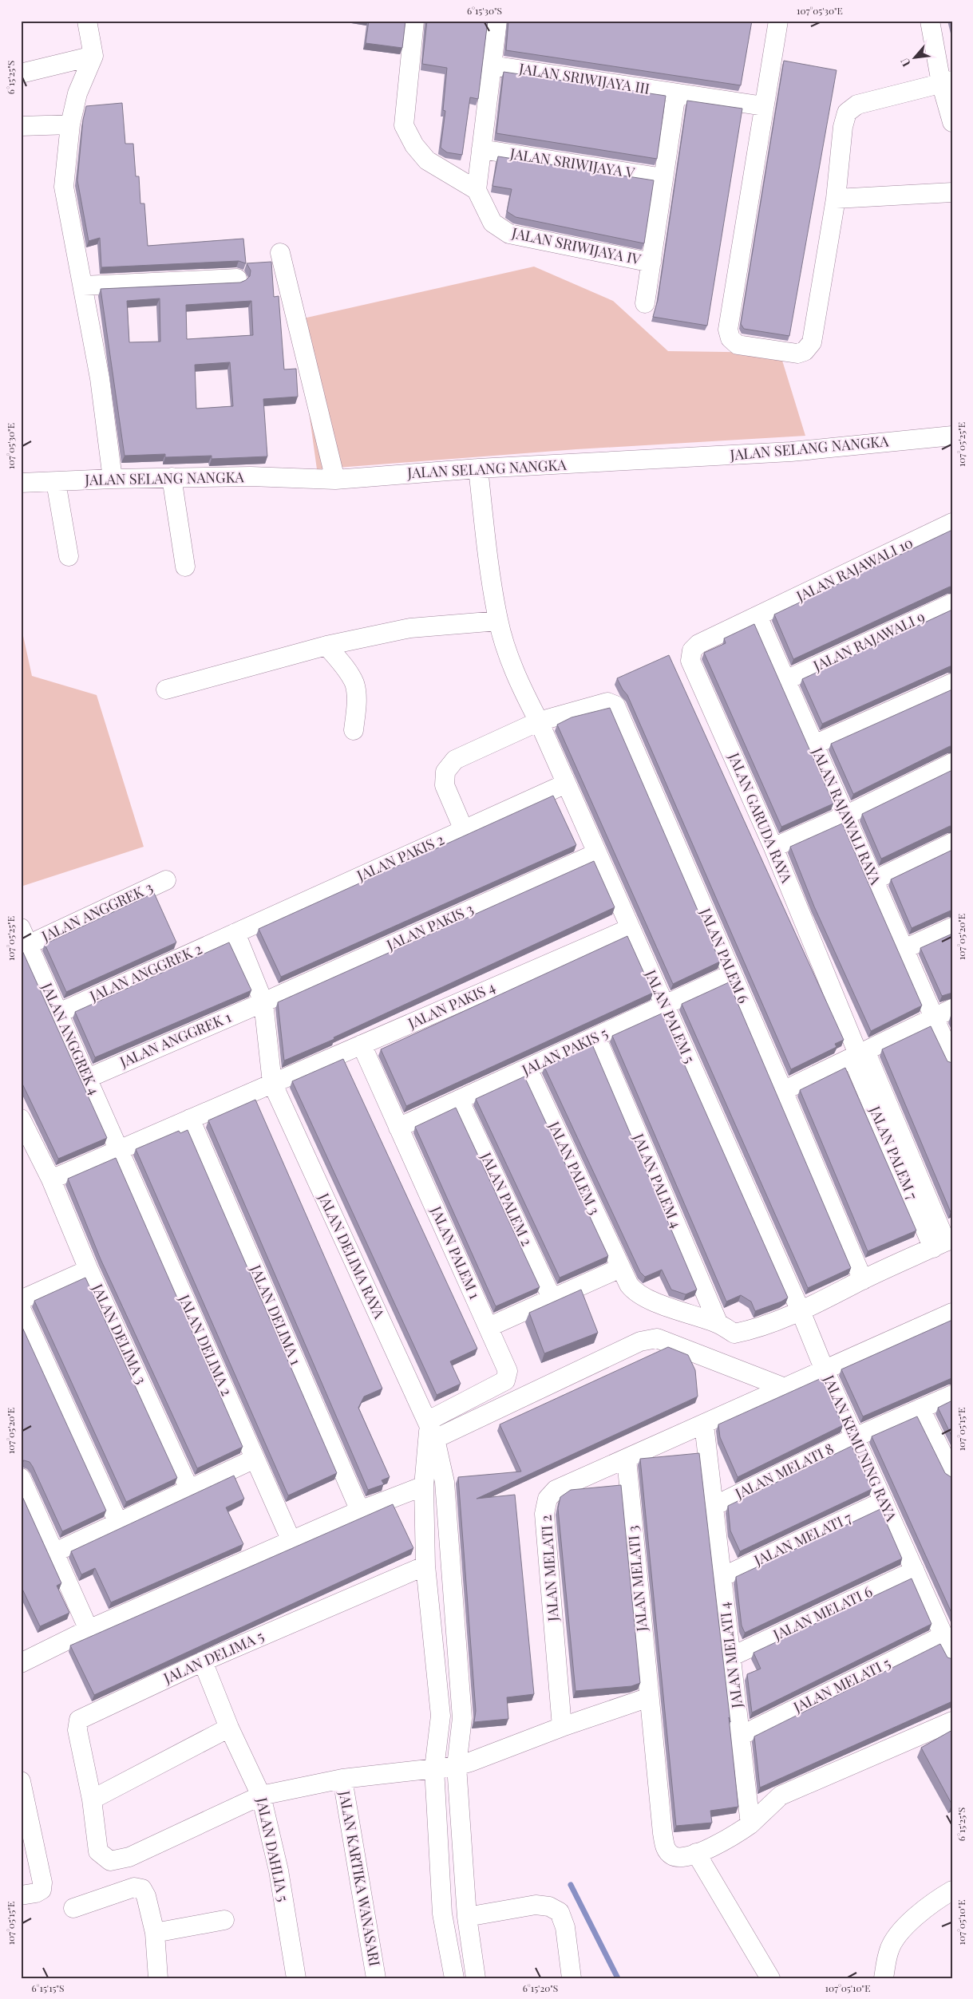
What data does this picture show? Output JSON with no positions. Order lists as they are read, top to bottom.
{
  "streets": {
    "street": [
      "JALAN SRIWIJAYA III",
      "JALAN SRIWIJAYA V",
      "JALAN SRIWIJAYA IV",
      "JALAN SELANG NANGKA",
      "JALAN RAJAWALI 10",
      "JALAN RAJAWALI 9",
      "JALAN RAJAWALI RAYA",
      "JALAN GARUDA RAYA",
      "JALAN PAKIS 2",
      "JALAN ANGGREK 3",
      "JALAN PAKIS 3",
      "JALAN PALEM 6",
      "JALAN ANGGREK 2",
      "JALAN PAKIS 4",
      "JALAN PALEM 5",
      "JALAN ANGGREK 4",
      "JALAN ANGGREK 1",
      "JALAN PAKIS 5",
      "JALAN PALEM 7",
      "JALAN PALEM 3",
      "JALAN PALEM 4",
      "JALAN PALEM 2",
      "JALAN PALEM 1",
      "JALAN DELIMA RAYA",
      "JALAN DELIMA 1",
      "JALAN DELIMA 3",
      "JALAN DELIMA 2",
      "JALAN KEMUNING RAYA",
      "JALAN MELATI 8",
      "JALAN MELATI 7",
      "JALAN MELATI 2",
      "JALAN MELATI 3",
      "JALAN MELATI 6",
      "JALAN MELATI 4",
      "JALAN DELIMA 5",
      "JALAN MELATI 5",
      "JALAN DAHLIA 5",
      "JALAN KARTIKA WANASARI"
    ]
  },
  "crossings": [
    ["JALAN SRIWIJAYA III", "JALAN SRIWIJAYA IV"],
    ["JALAN SRIWIJAYA V", "JALAN SRIWIJAYA IV"],
    ["JALAN SELANG NANGKA", "JALAN PALEM 5"],
    ["JALAN RAJAWALI 10", "JALAN RAJAWALI RAYA"],
    ["JALAN RAJAWALI 10", "JALAN GARUDA RAYA"],
    ["JALAN RAJAWALI 9", "JALAN RAJAWALI RAYA"],
    ["JALAN RAJAWALI RAYA", "JALAN GARUDA RAYA"],
    ["JALAN GARUDA RAYA", "JALAN PALEM 7"],
    ["JALAN PAKIS 2", "JALAN PALEM 6"],
    ["JALAN PAKIS 2", "JALAN ANGGREK 2"],
    ["JALAN PAKIS 2", "JALAN PALEM 5"],
    ["JALAN PAKIS 2", "JALAN DELIMA RAYA"],
    ["JALAN ANGGREK 3", "JALAN ANGGREK 4"],
    ["JALAN PAKIS 3", "JALAN PALEM 5"],
    ["JALAN PAKIS 3", "JALAN ANGGREK 1"],
    ["JALAN PAKIS 3", "JALAN DELIMA RAYA"],
    ["JALAN PALEM 6", "JALAN PALEM 5"],
    ["JALAN PALEM 6", "JALAN PAKIS 5"],
    ["JALAN PALEM 6", "JALAN PALEM 3"],
    ["JALAN ANGGREK 2", "JALAN ANGGREK 4"],
    ["JALAN ANGGREK 2", "JALAN DELIMA RAYA"],
    ["JALAN PAKIS 4", "JALAN PALEM 5"],
    ["JALAN PAKIS 4", "JALAN ANGGREK 4"],
    ["JALAN PAKIS 4", "JALAN PALEM 1"],
    ["JALAN PAKIS 4", "JALAN DELIMA RAYA"],
    ["JALAN PAKIS 4", "JALAN DELIMA 1"],
    ["JALAN PAKIS 4", "JALAN DELIMA 3"],
    ["JALAN PAKIS 4", "JALAN DELIMA 2"],
    ["JALAN PALEM 5", "JALAN PAKIS 5"],
    ["JALAN PALEM 5", "JALAN PALEM 3"],
    ["JALAN PALEM 5", "JALAN KEMUNING RAYA"],
    ["JALAN PALEM 5", "JALAN MELATI 2"],
    ["JALAN ANGGREK 4", "JALAN ANGGREK 1"],
    ["JALAN ANGGREK 4", "JALAN DELIMA 2"],
    ["JALAN ANGGREK 1", "JALAN DELIMA RAYA"],
    ["JALAN PAKIS 5", "JALAN PALEM 3"],
    ["JALAN PAKIS 5", "JALAN PALEM 4"],
    ["JALAN PAKIS 5", "JALAN PALEM 2"],
    ["JALAN PAKIS 5", "JALAN PALEM 1"],
    ["JALAN PALEM 7", "JALAN PALEM 3"],
    ["JALAN PALEM 3", "JALAN PALEM 4"],
    ["JALAN PALEM 1", "JALAN DELIMA RAYA"],
    ["JALAN KEMUNING RAYA", "JALAN MELATI 8"],
    ["JALAN KEMUNING RAYA", "JALAN MELATI 7"],
    ["JALAN KEMUNING RAYA", "JALAN MELATI 2"],
    ["JALAN KEMUNING RAYA", "JALAN MELATI 6"],
    ["JALAN KEMUNING RAYA", "JALAN MELATI 5"],
    ["JALAN MELATI 8", "JALAN MELATI 4"],
    ["JALAN MELATI 7", "JALAN MELATI 4"],
    ["JALAN MELATI 2", "JALAN MELATI 3"],
    ["JALAN MELATI 2", "JALAN MELATI 4"],
    ["JALAN MELATI 6", "JALAN MELATI 4"],
    ["JALAN MELATI 4", "JALAN MELATI 5"],
    ["JALAN DELIMA 5", "JALAN DAHLIA 5"]
  ],
  "north": "bottom left",
  "coordinates": [
    "6°15'30\"S",
    "107°05'30\"E",
    "6°15'25\"S",
    "107°05'25\"E",
    "107°05'20\"E",
    "107°05'15\"E",
    "107°05'10\"E",
    "6°15'15\"S",
    "6°15'20\"S"
  ]
}
